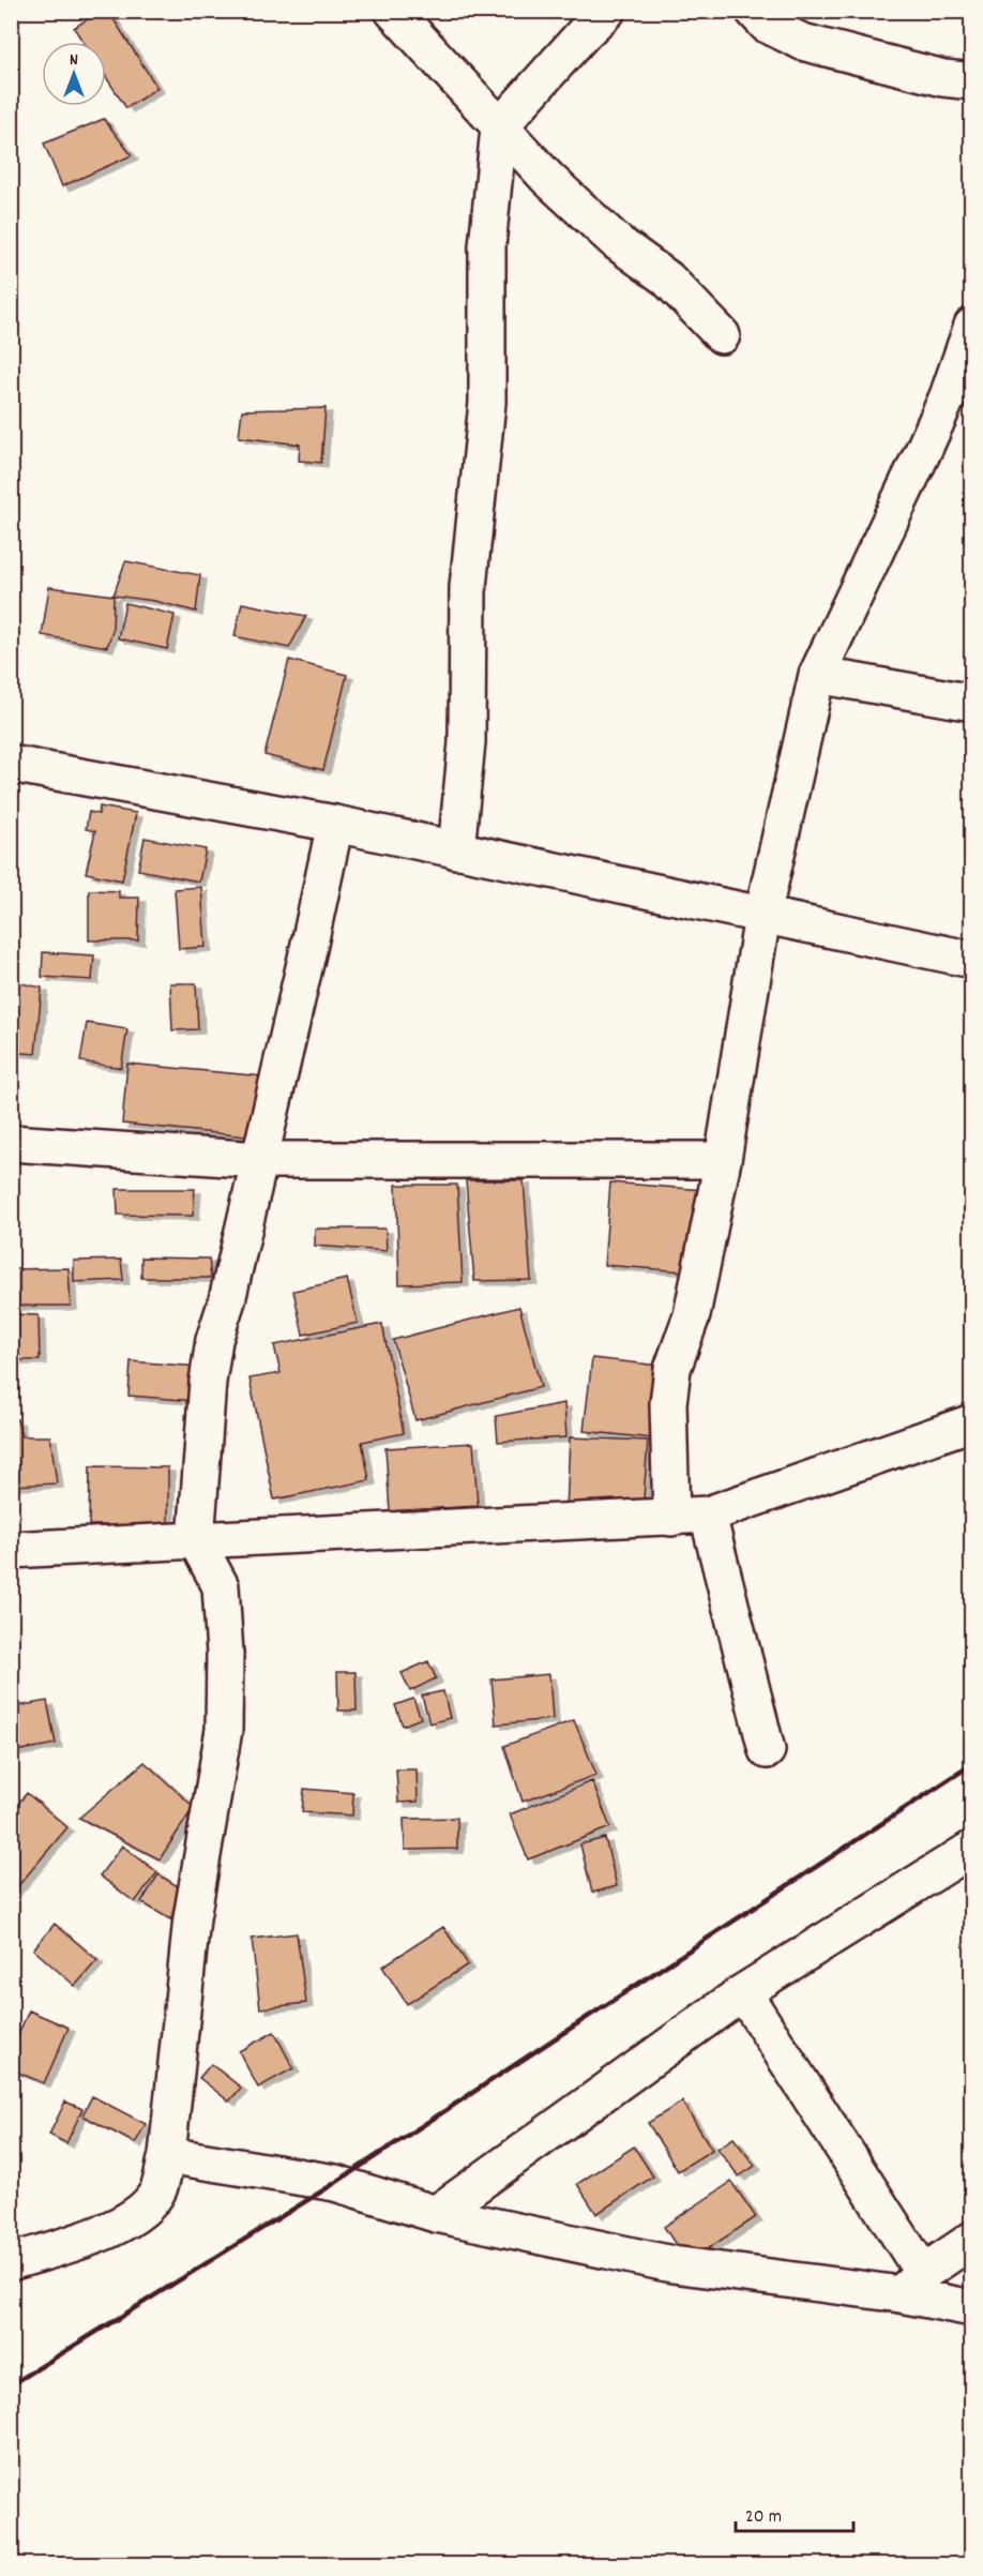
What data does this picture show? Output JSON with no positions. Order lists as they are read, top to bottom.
{
  "scale_bar": "20 m",
  "north": "top"
}
